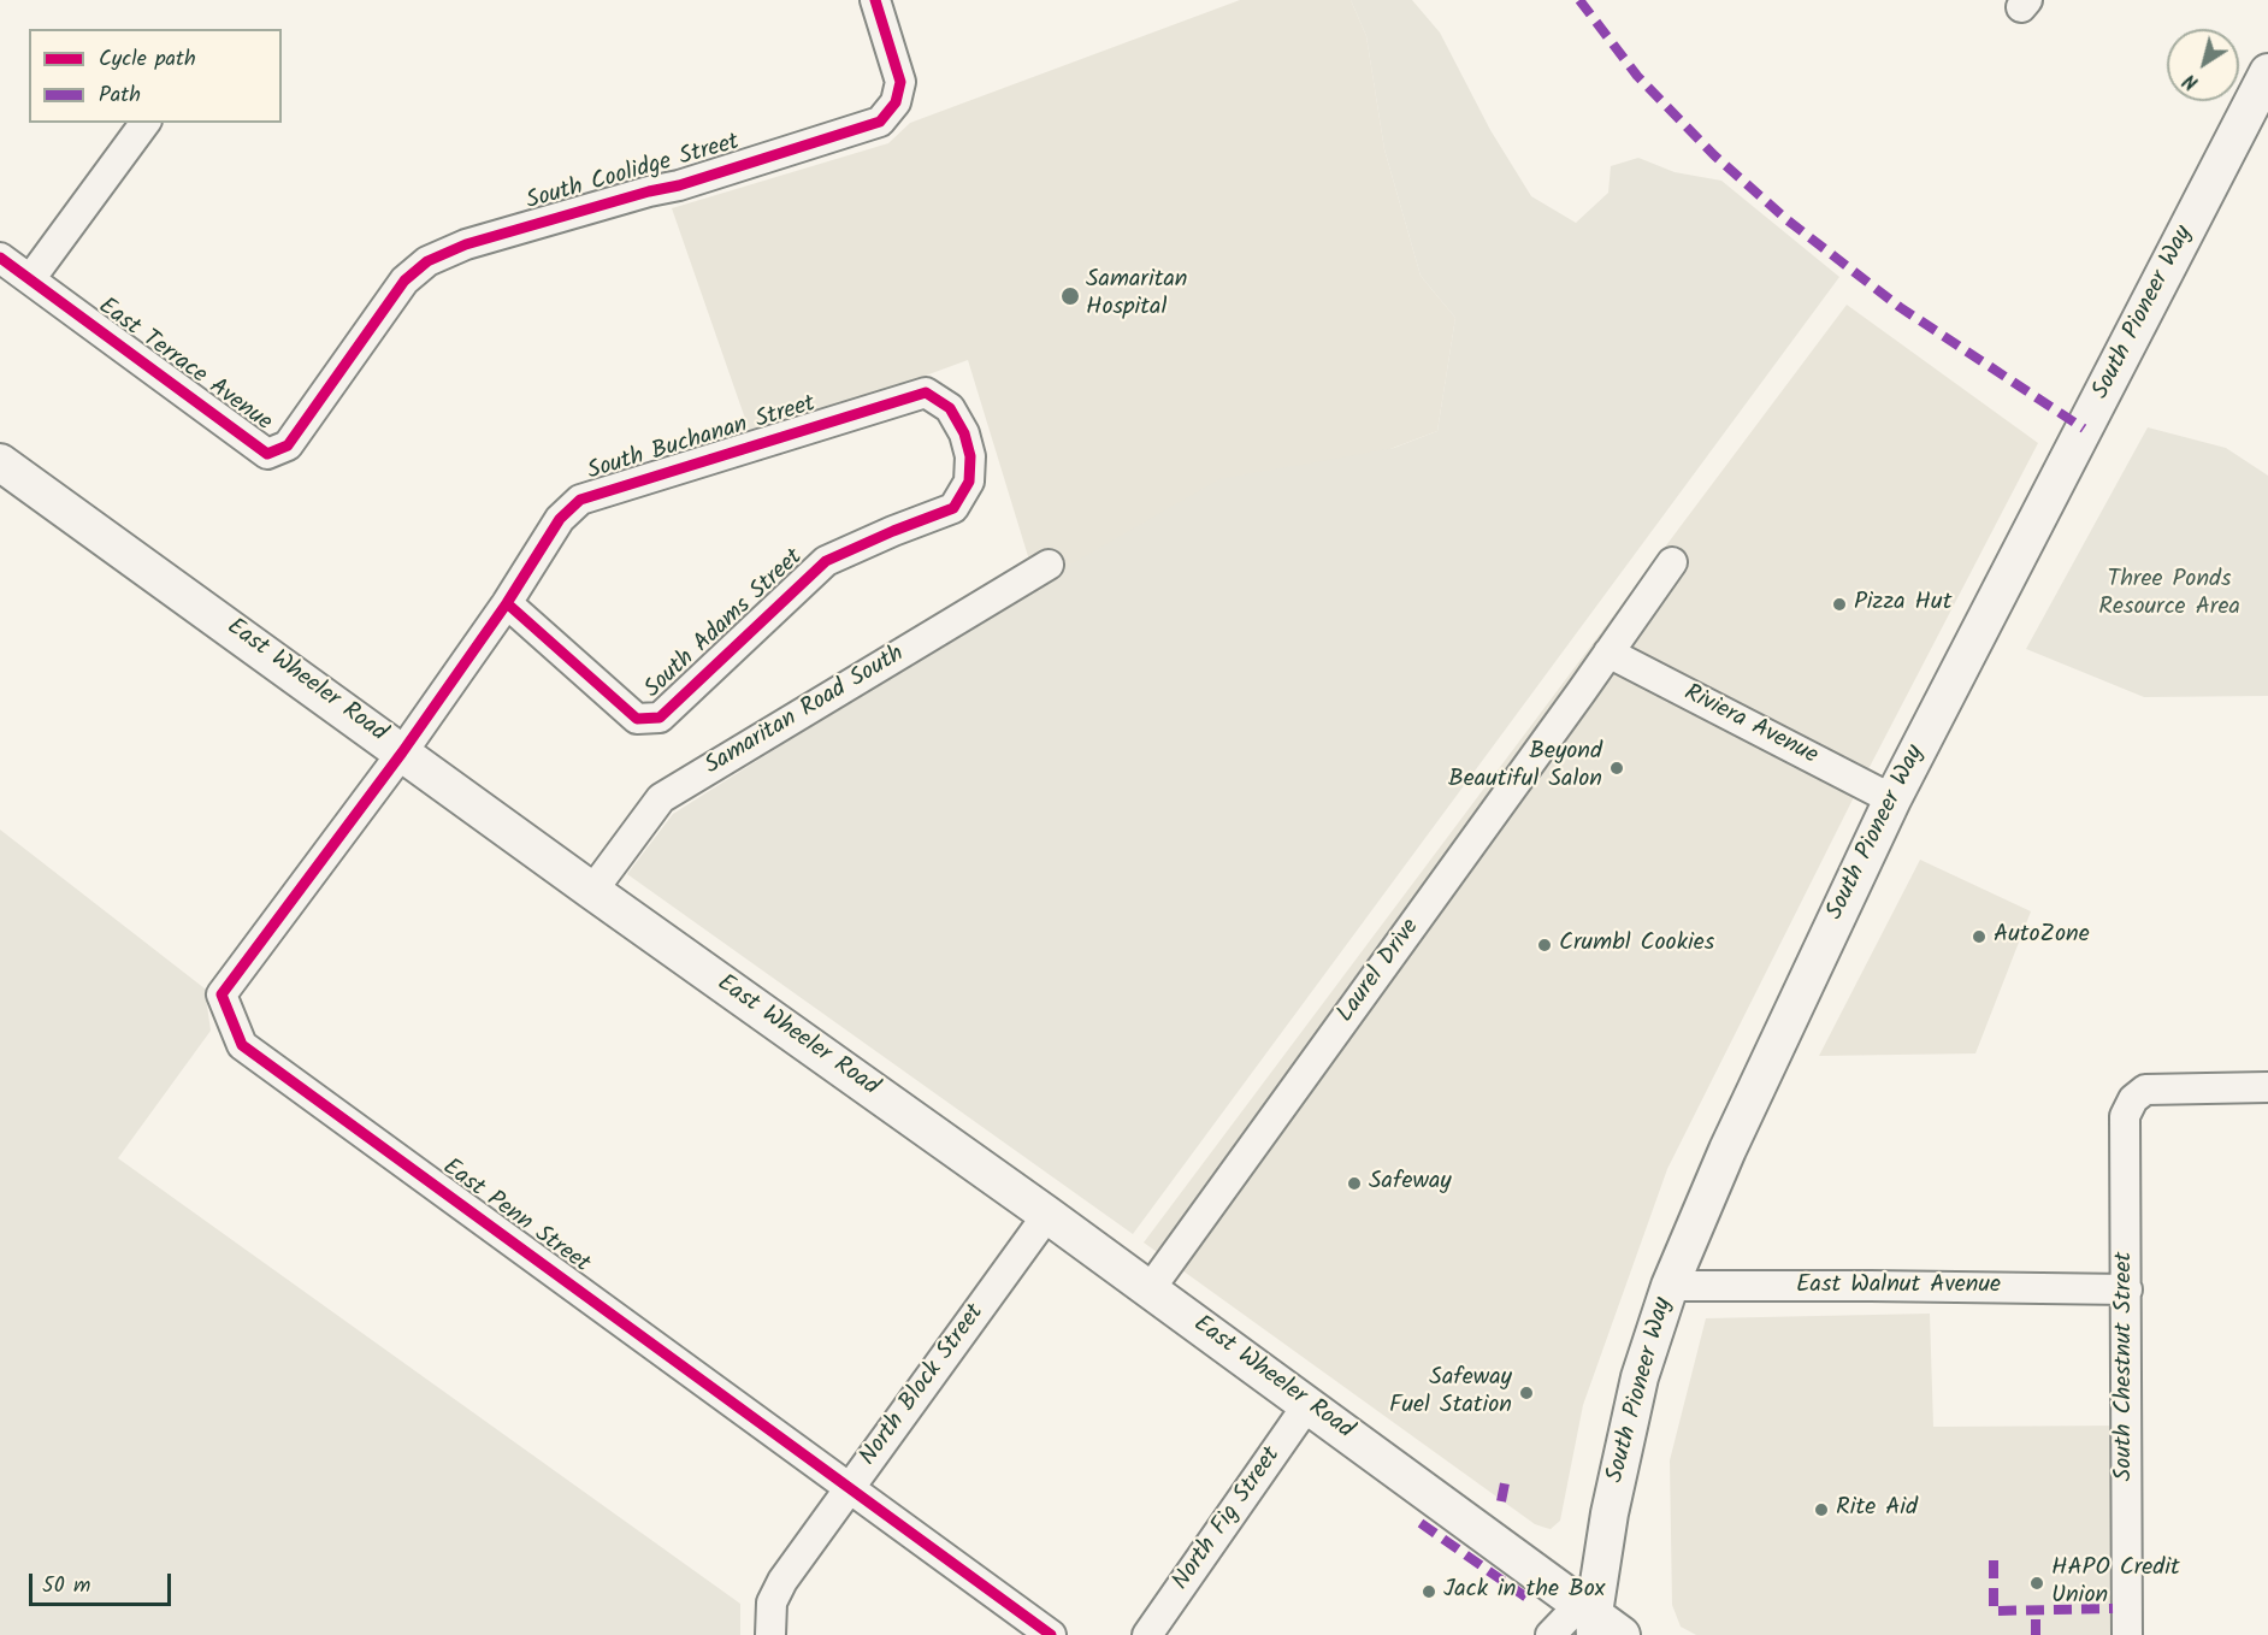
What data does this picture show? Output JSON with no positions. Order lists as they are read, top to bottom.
{
  "streets": {
    "main road": ["South Pioneer Way", "East Wheeler Road"],
    "street": [
      "South Coolidge Street",
      "East Terrace Avenue",
      "South Buchanan Street",
      "South Adams Street",
      "Samaritan Road South",
      "Riviera Avenue",
      "Laurel Drive",
      "East Penn Street",
      "East Walnut Avenue",
      "South Chestnut Street",
      "North Block Street",
      "North Fig Street"
    ]
  },
  "crossings": [
    ["South Coolidge Street", "East Terrace Avenue"],
    ["South Pioneer Way", "East Wheeler Road"],
    ["South Pioneer Way", "Riviera Avenue"],
    ["South Pioneer Way", "East Walnut Avenue"],
    ["South Buchanan Street", "South Adams Street"],
    ["South Buchanan Street", "East Wheeler Road"],
    ["South Buchanan Street", "East Penn Street"],
    ["East Wheeler Road", "Samaritan Road South"],
    ["East Wheeler Road", "Laurel Drive"],
    ["East Wheeler Road", "East Penn Street"],
    ["East Wheeler Road", "North Block Street"],
    ["East Wheeler Road", "North Fig Street"],
    ["Riviera Avenue", "Laurel Drive"],
    ["East Penn Street", "North Block Street"],
    ["East Walnut Avenue", "South Chestnut Street"]
  ],
  "parks": ["Three Ponds Resource Area"],
  "places": [
    "Samaritan Hospital",
    "Pizza Hut",
    "Beyond Beautiful Salon",
    "AutoZone",
    "Crumbl Cookies",
    "Safeway",
    "Safeway Fuel Station",
    "Rite Aid",
    "HAPO Credit Union",
    "Jack in the Box"
  ],
  "legend": ["Cycle path", "Path"],
  "scale_bar": "50 m",
  "north": "bottom left"
}
